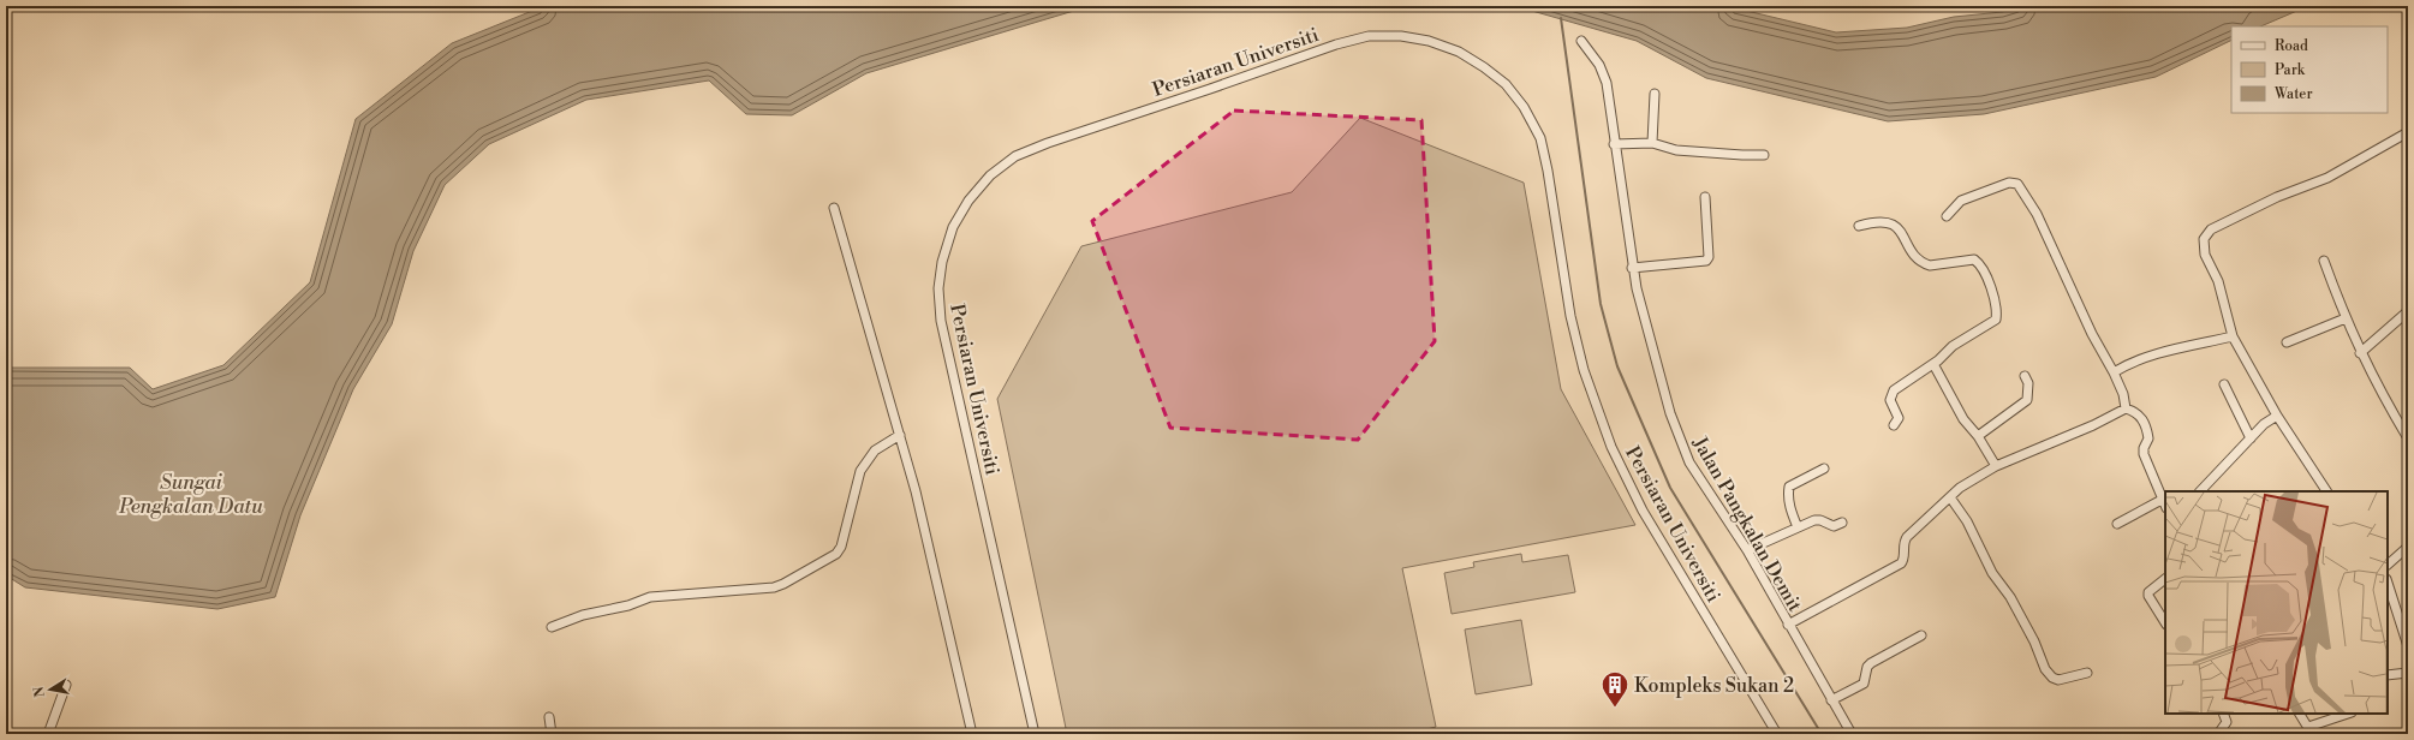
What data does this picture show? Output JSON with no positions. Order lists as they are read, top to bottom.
{
  "streets": {
    "street": ["Persiaran Universiti", "Jalan Pangkalan Demit"]
  },
  "water": ["Sungai Pengkalan Datu"],
  "places": {
    "building": ["Kompleks Sukan 2"]
  },
  "legend": ["Road", "Park", "Water"],
  "north": "left"
}
